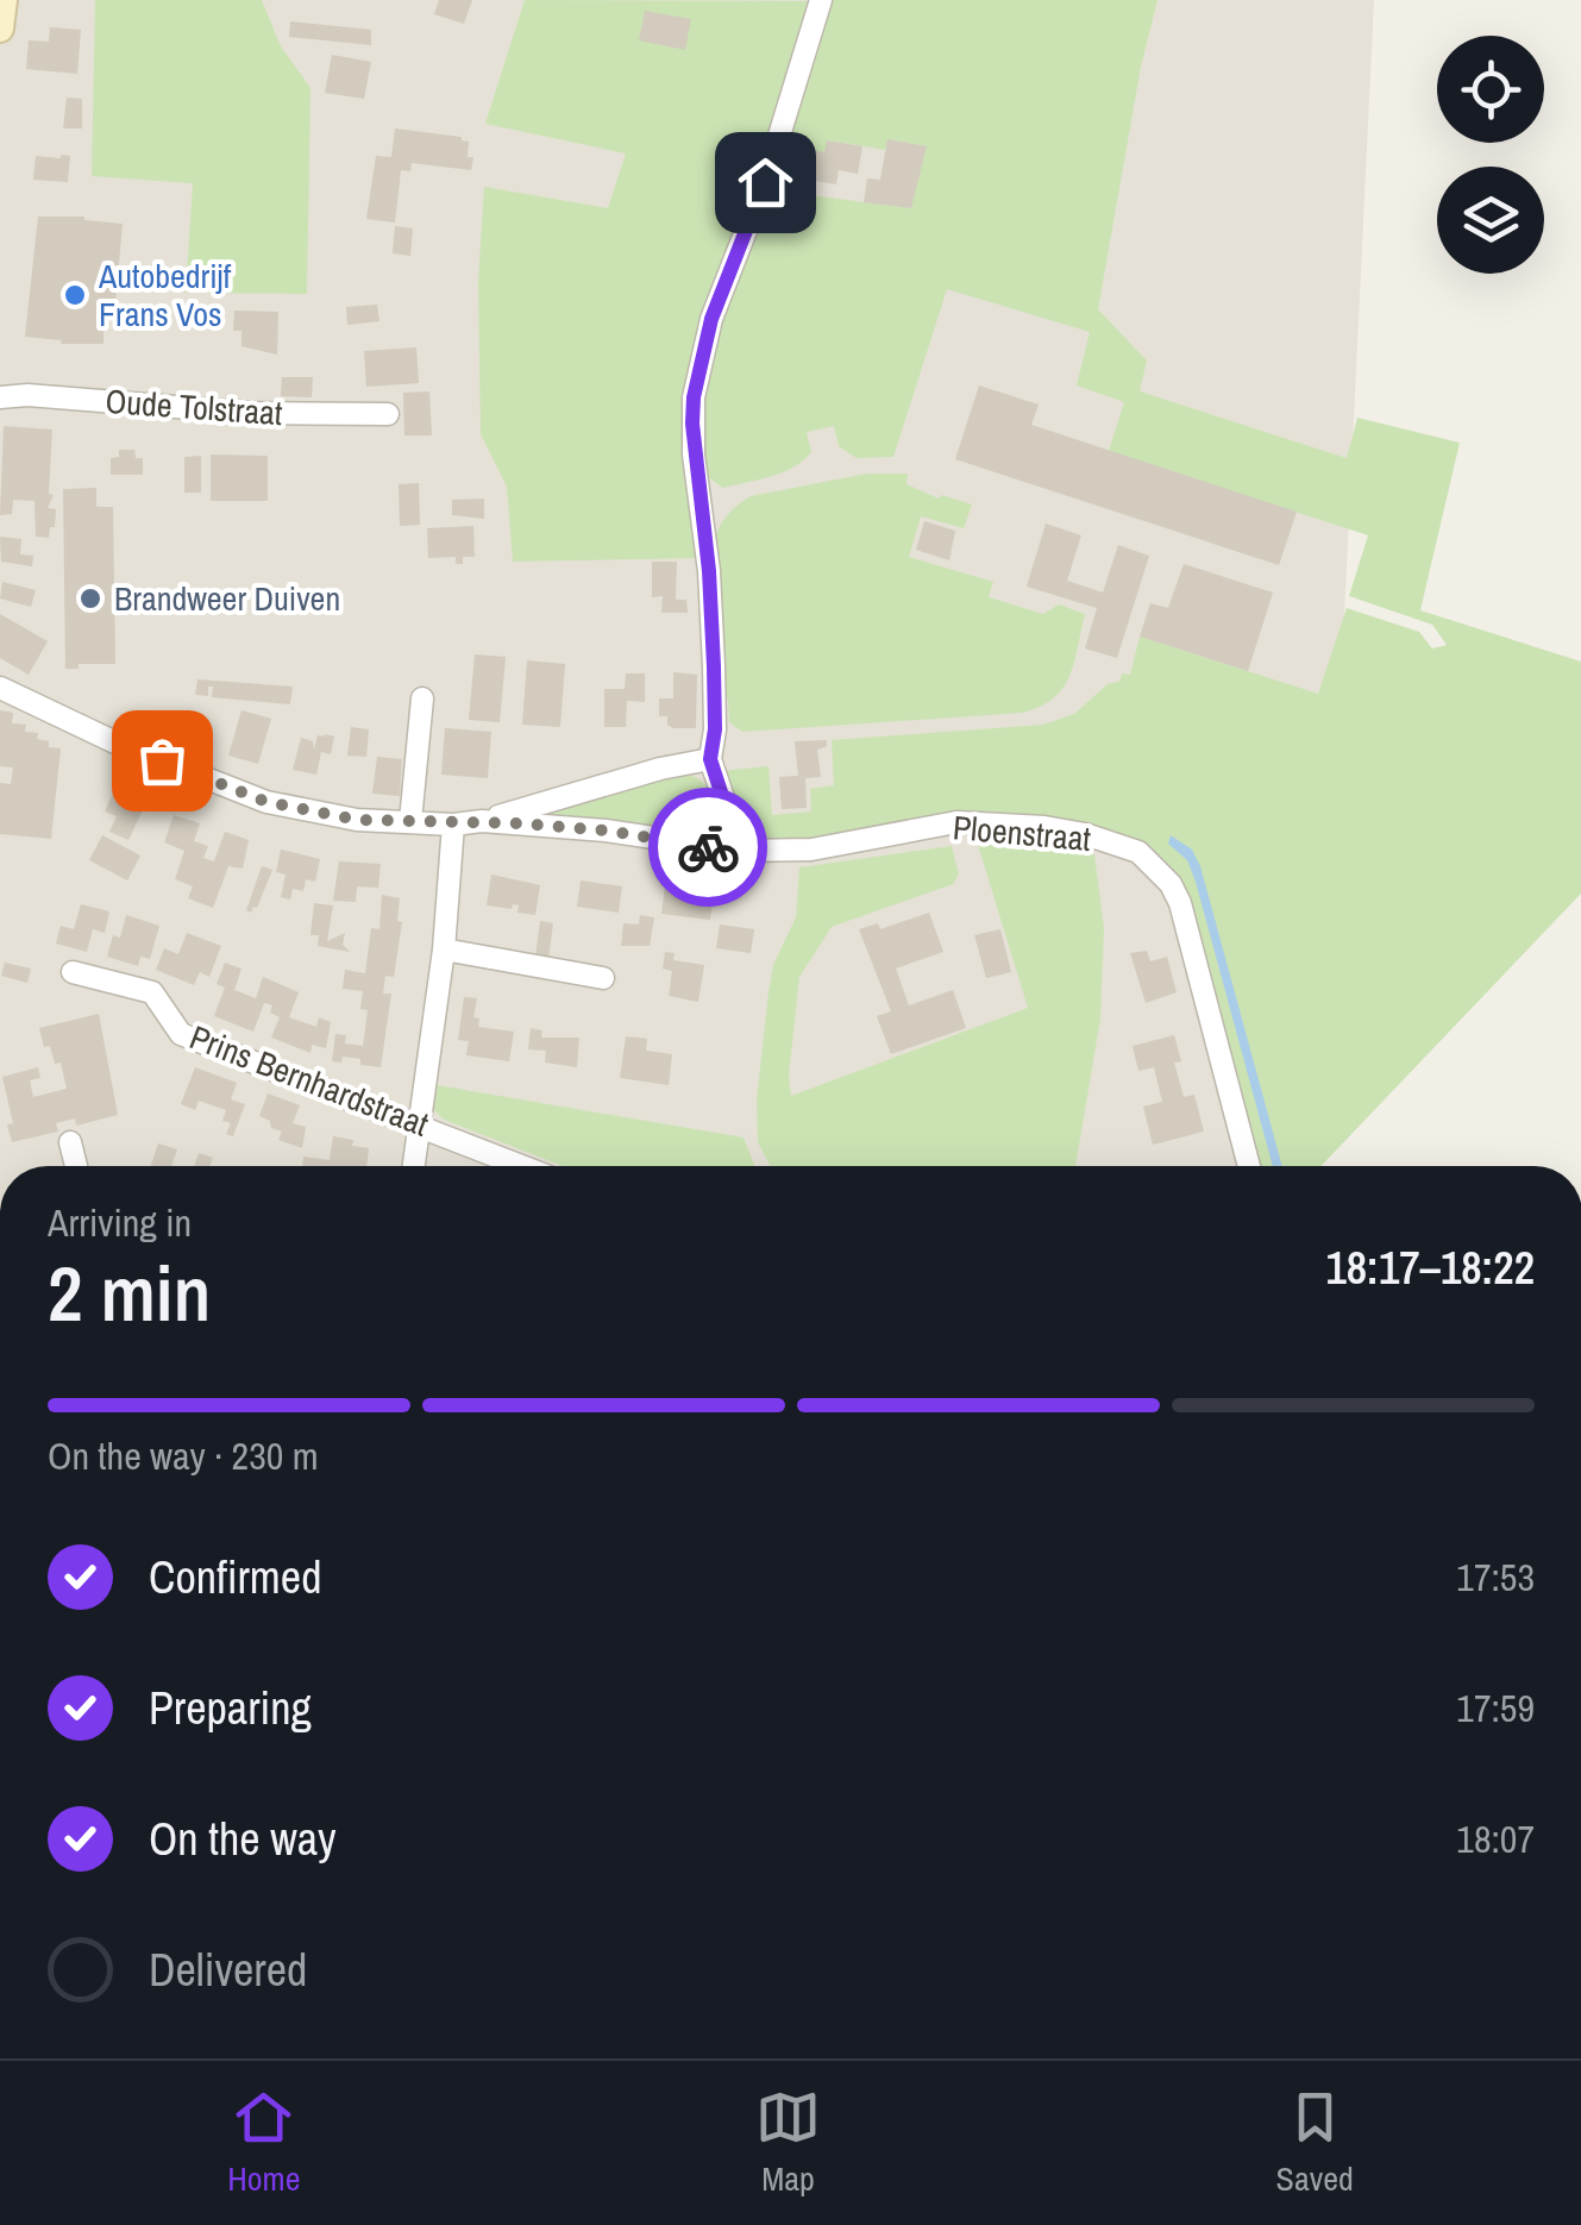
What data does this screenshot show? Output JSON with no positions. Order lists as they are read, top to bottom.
{
  "streets": {
    "street": ["Oude Tolstraat", "Ploenstraat", "Prins Bernhardstraat"]
  },
  "places": ["Autobedrijf Frans Vos", "Brandweer Duiven"],
  "page": {
    "heading": ["2 min", "Arriving in", "18:17–18:22"],
    "bar": "On the way · 230 m",
    "list": [
      ["Confirmed", "17:53"],
      ["Preparing", "17:59"],
      ["On the way", "18:07"],
      "Delivered"
    ],
    "tabs": ["Home", "Map", "Saved"]
  }
}
